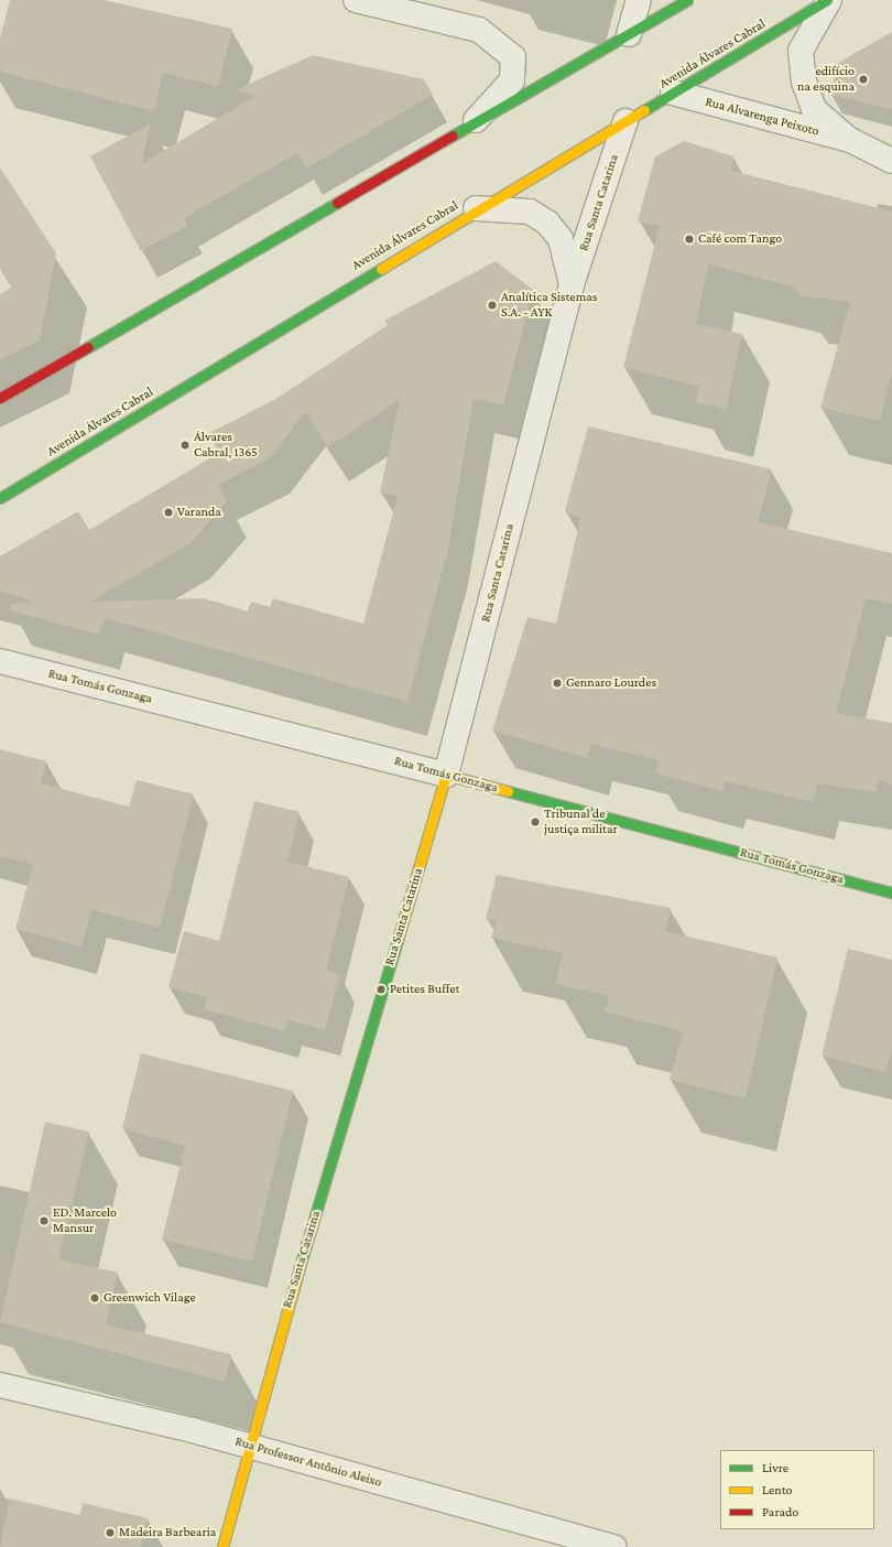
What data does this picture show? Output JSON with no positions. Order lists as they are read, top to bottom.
{
  "streets": {
    "street": [
      "Avenida Álvares Cabral",
      "Rua Alvarenga Peixoto",
      "Rua Santa Catarina",
      "Rua Tomás Gonzaga",
      "Rua Professor Antônio Aleixo"
    ]
  },
  "crossings": [
    ["Avenida Álvares Cabral", "Rua Alvarenga Peixoto"],
    ["Avenida Álvares Cabral", "Rua Santa Catarina"],
    ["Rua Santa Catarina", "Rua Tomás Gonzaga"],
    ["Rua Santa Catarina", "Rua Professor Antônio Aleixo"]
  ],
  "places": [
    "edifício na esquina",
    "Café com Tango",
    "Analítica Sistemas S.A. - AYK",
    "Álvares Cabral, 1365",
    "Varanda",
    "Gennaro Lourdes",
    "Tribunal de justiça militar",
    "Petites Buffet",
    "ED. Marcelo Mansur",
    "Greenwich Vilage",
    "Madeira Barbearia"
  ],
  "legend": ["Livre", "Lento", "Parado"]
}
